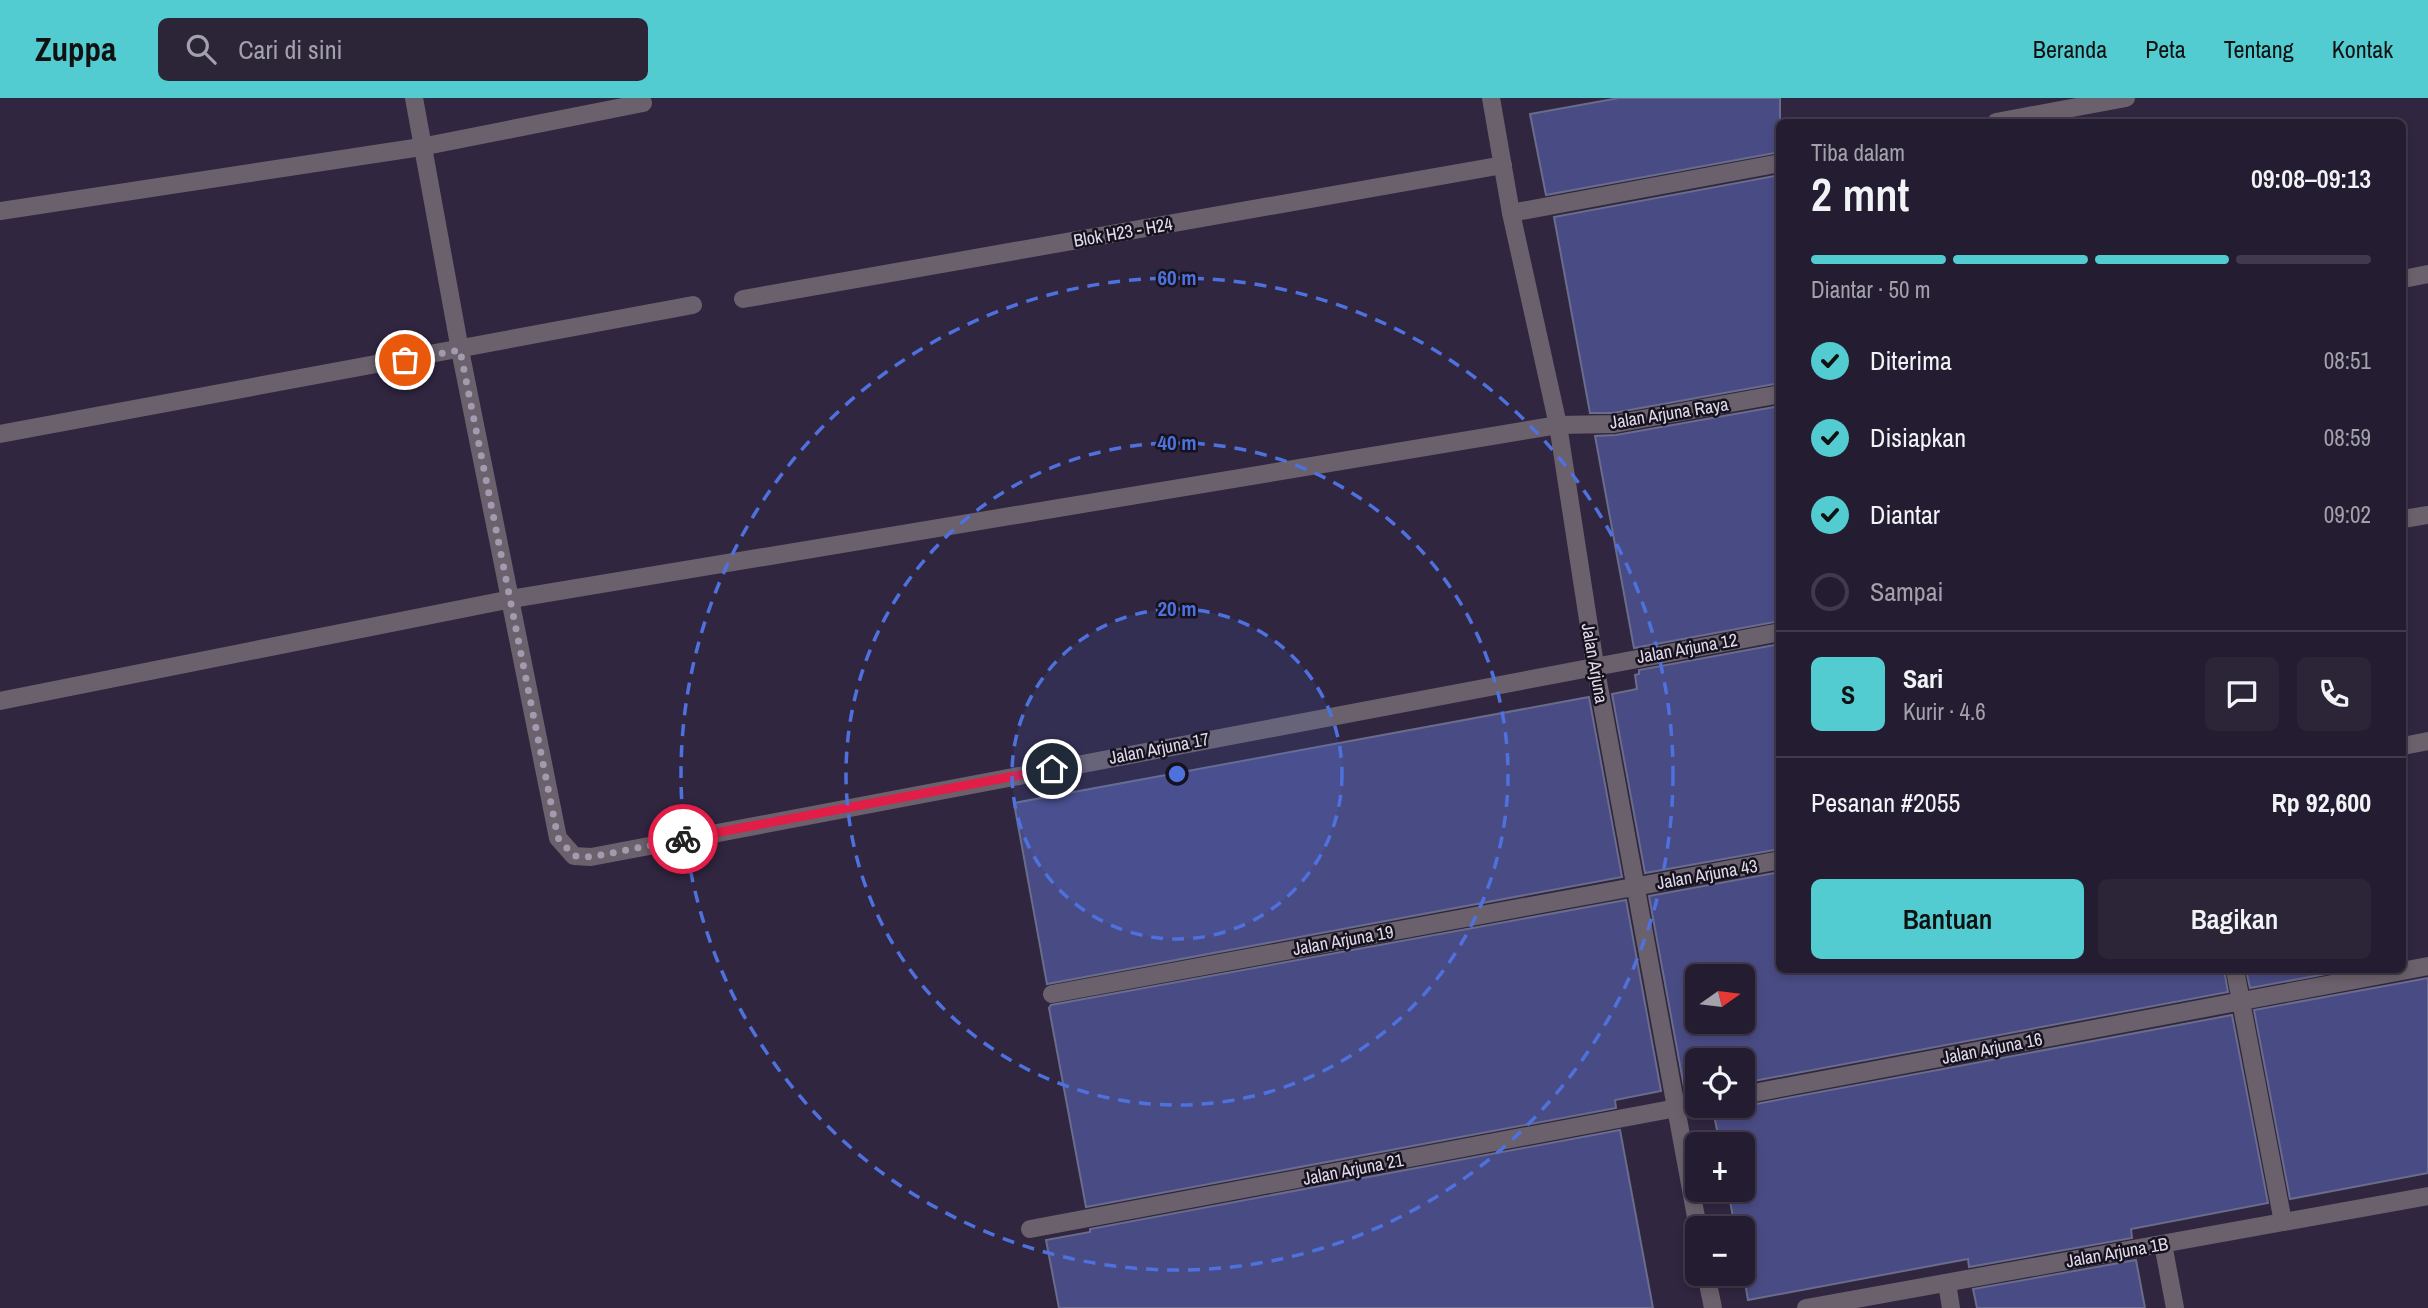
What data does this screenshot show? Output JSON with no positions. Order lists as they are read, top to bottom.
{
  "streets": {
    "street": [
      "Blok H23 - H24",
      "Jalan Arjuna Raya",
      "Jalan Arjuna 12",
      "Jalan Arjuna",
      "Jalan Arjuna 17",
      "Jalan Arjuna 43",
      "Jalan Arjuna 19",
      "Jalan Arjuna 16",
      "Jalan Arjuna 21",
      "Jalan Arjuna 1B"
    ]
  },
  "crossings": [
    ["Blok H23 - H24", "Jalan Arjuna"],
    ["Jalan Arjuna Raya", "Jalan Arjuna"],
    ["Jalan Arjuna Raya", "Jalan Arjuna 17"],
    ["Jalan Arjuna 12", "Jalan Arjuna"],
    ["Jalan Arjuna 12", "Jalan Arjuna 17"],
    ["Jalan Arjuna", "Jalan Arjuna 17"],
    ["Jalan Arjuna", "Jalan Arjuna 43"],
    ["Jalan Arjuna", "Jalan Arjuna 19"],
    ["Jalan Arjuna", "Jalan Arjuna 21"],
    ["Jalan Arjuna 43", "Jalan Arjuna 19"]
  ],
  "north": "right",
  "page": {
    "header": "Zuppa",
    "search": "Cari di sini",
    "nav": [
      "Beranda",
      "Peta",
      "Tentang",
      "Kontak"
    ],
    "heading": ["2 mnt", "Tiba dalam", "09:08–09:13"],
    "panel": [
      "Sari",
      "Kurir · 4.6",
      "Pesanan #2055",
      "Rp 92,600"
    ],
    "bar": "Diantar · 50 m",
    "list": [
      ["Diterima", "08:51"],
      ["Disiapkan", "08:59"],
      ["Diantar", "09:02"],
      "Sampai"
    ],
    "round": "S",
    "buttons": ["Bantuan", "Bagikan"],
    "map_buttons": ["+", "−"]
  },
  "rings": ["60 m", "40 m", "20 m"]
}
